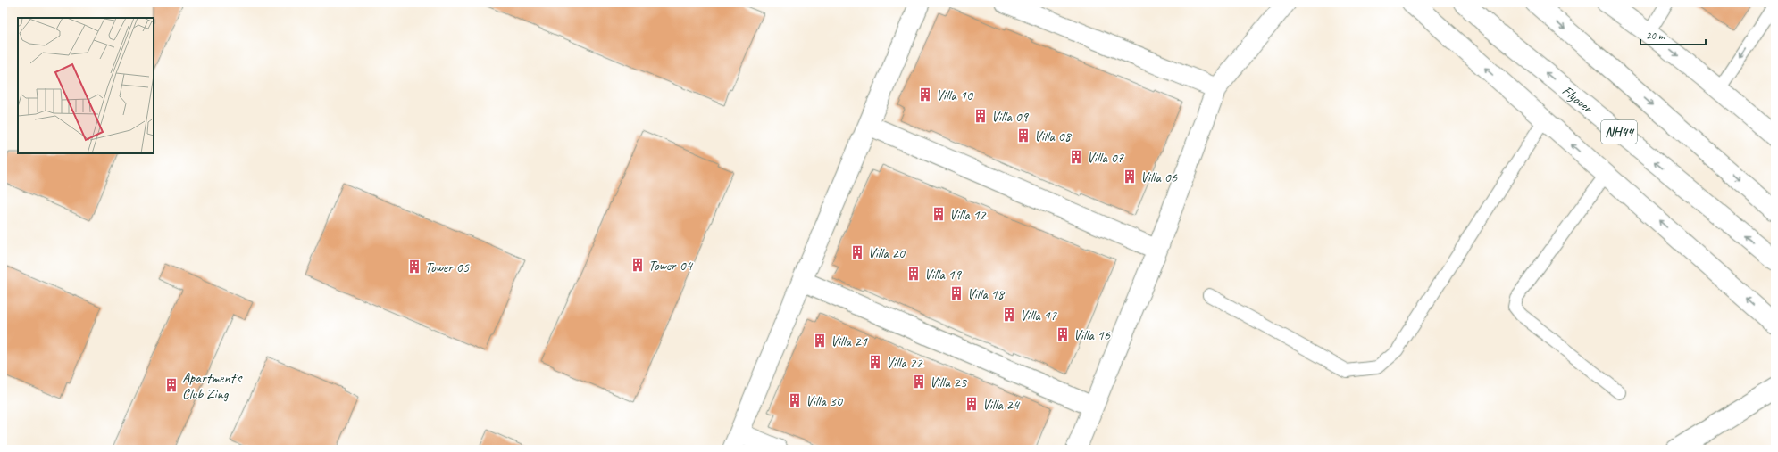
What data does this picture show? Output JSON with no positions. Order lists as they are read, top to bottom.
{
  "streets": {
    "main road": ["Flyover", "NH44"]
  },
  "places": {
    "building": [
      "Villa 10",
      "Villa 09",
      "Villa 08",
      "Villa 07",
      "Villa 06",
      "Villa 12",
      "Villa 20",
      "Tower 04",
      "Tower 05",
      "Villa 19",
      "Villa 18",
      "Villa 17",
      "Villa 16",
      "Villa 21",
      "Villa 22",
      "Villa 23",
      "Apartment's Club Zing",
      "Villa 30",
      "Villa 24"
    ]
  },
  "scale_bar": "20 m"
}
